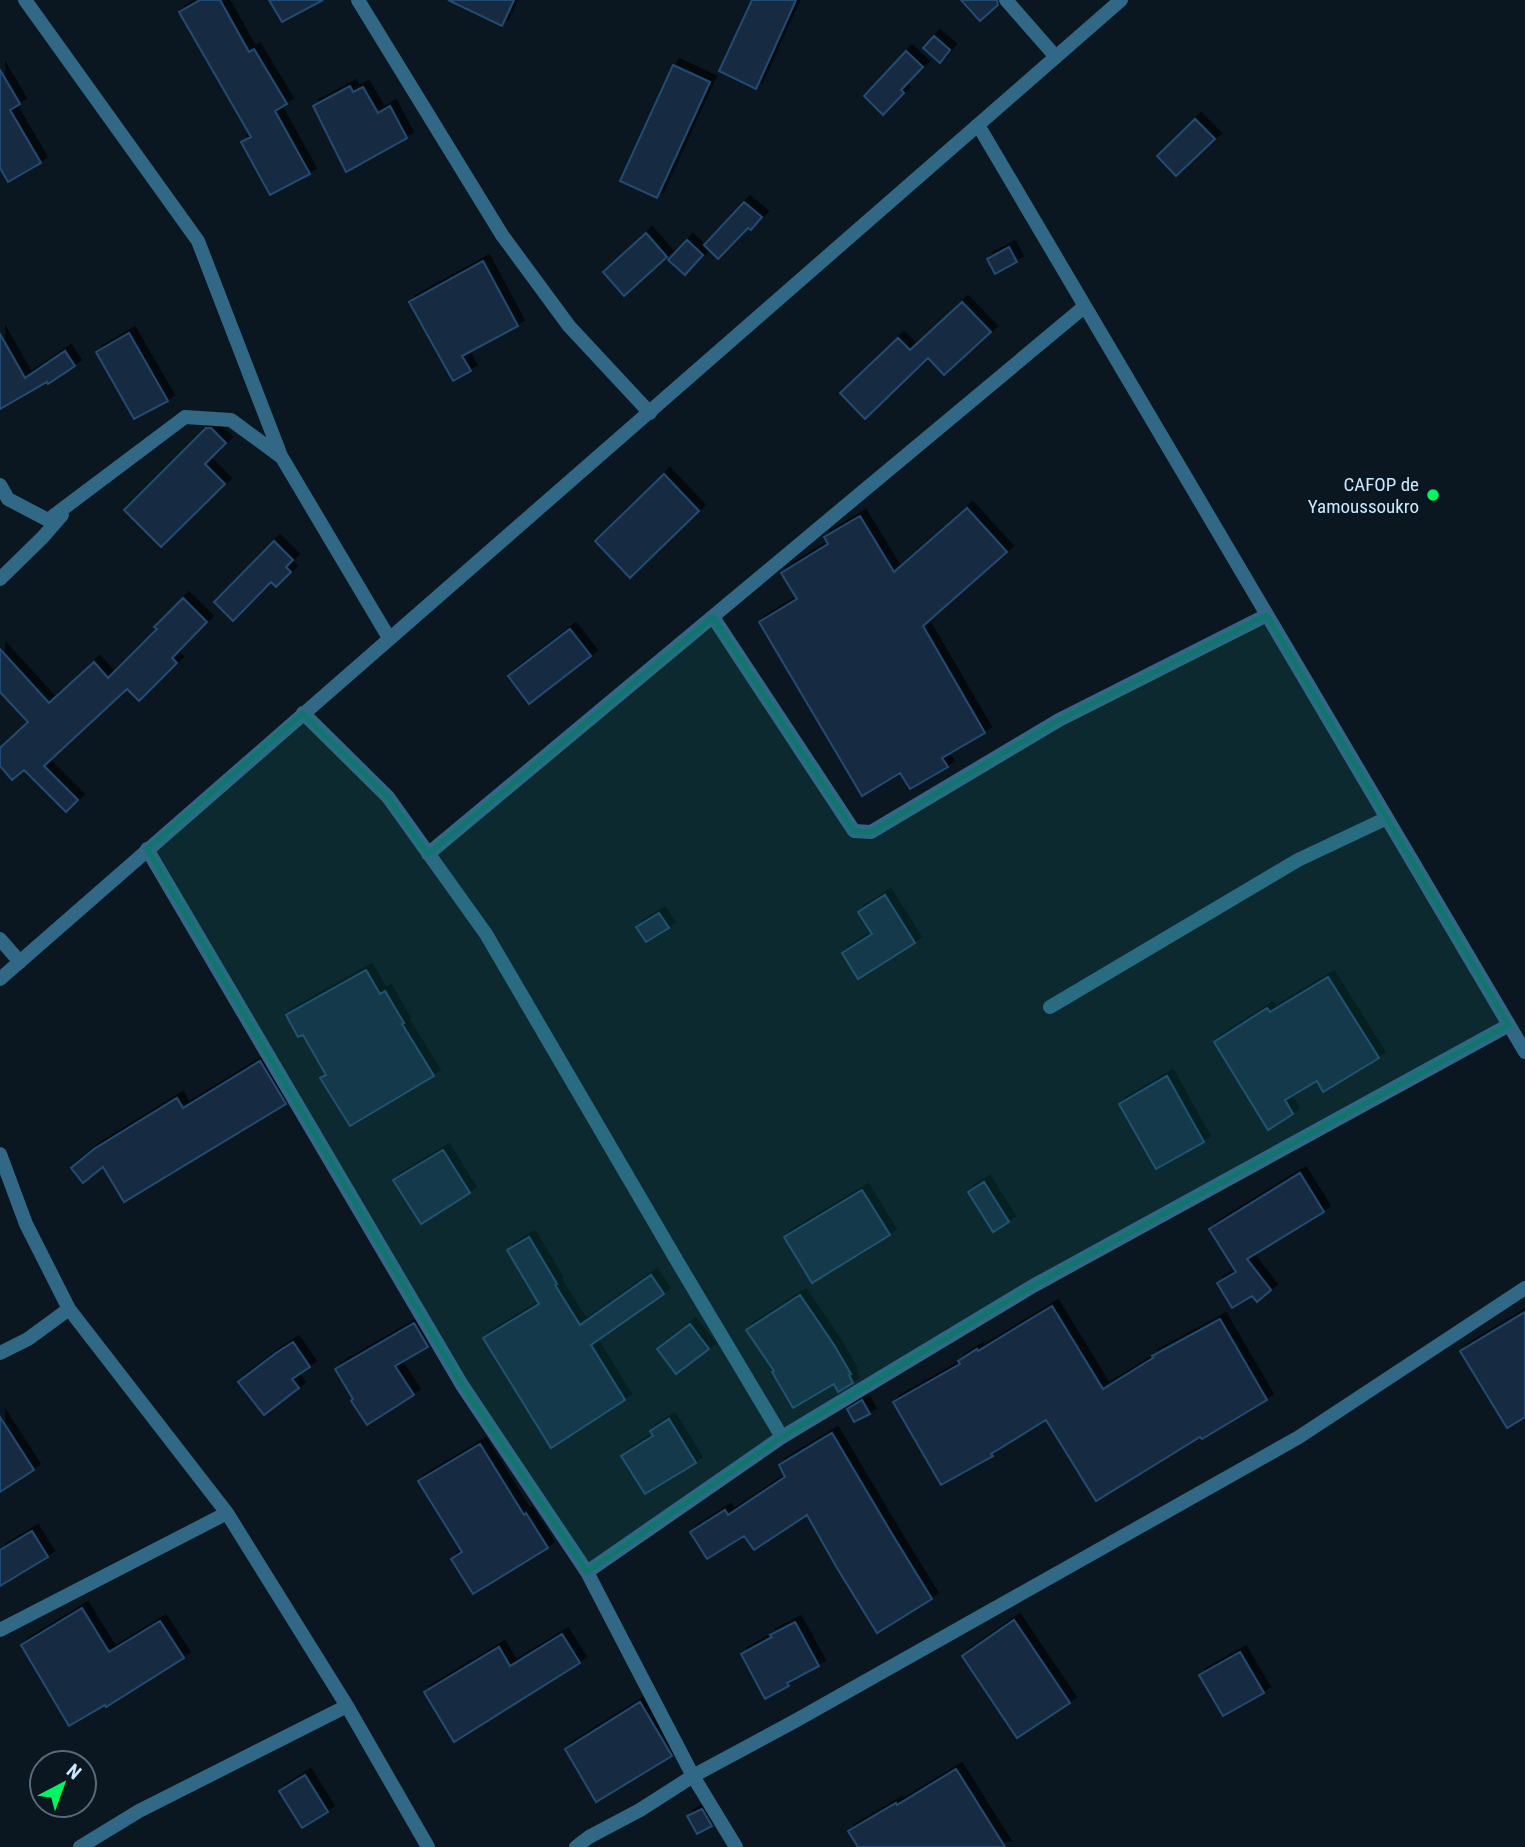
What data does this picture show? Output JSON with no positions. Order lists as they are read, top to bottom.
{
  "places": ["CAFOP de Yamoussoukro"],
  "north": "top right"
}
